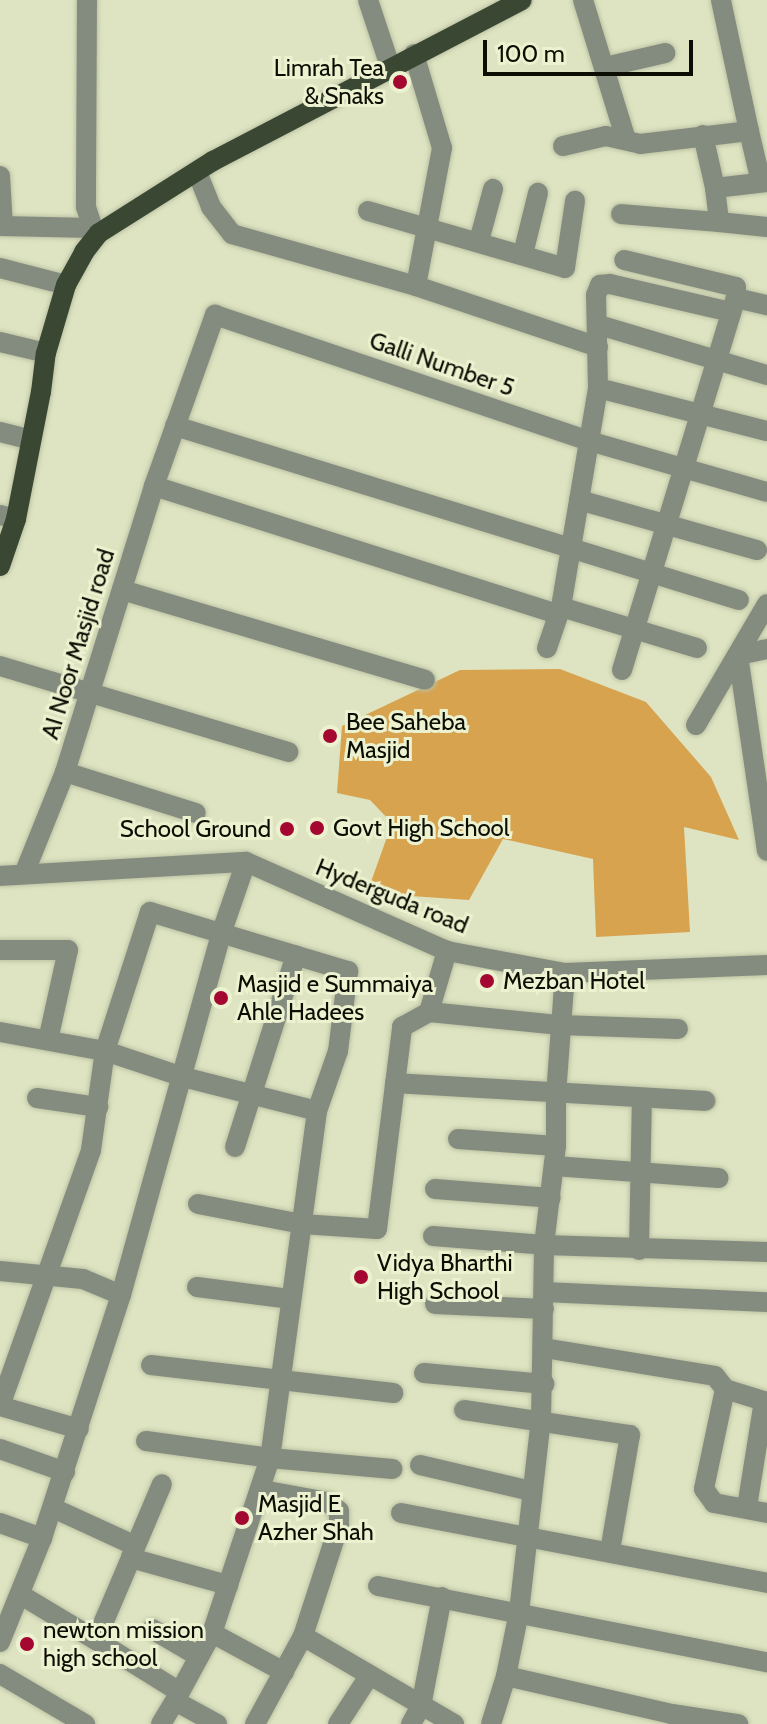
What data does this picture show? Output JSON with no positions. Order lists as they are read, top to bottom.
{
  "streets": {
    "street": ["Galli Number 5", "AI Noor Masjid road", "Hyderguda road"]
  },
  "crossings": [
    ["Galli Number 5", "AI Noor Masjid road"],
    ["AI Noor Masjid road", "Hyderguda road"]
  ],
  "places": [
    "Limrah Tea & Snaks",
    "Bee Saheba Masjid",
    "Govt High School",
    "School Ground",
    "Mezban Hotel",
    "Masjid e Summaiya Ahle Hadees",
    "Vidya Bharthi High School",
    "Masjid E Azher Shah",
    "newton mission high school"
  ],
  "scale_bar": "100 m"
}
